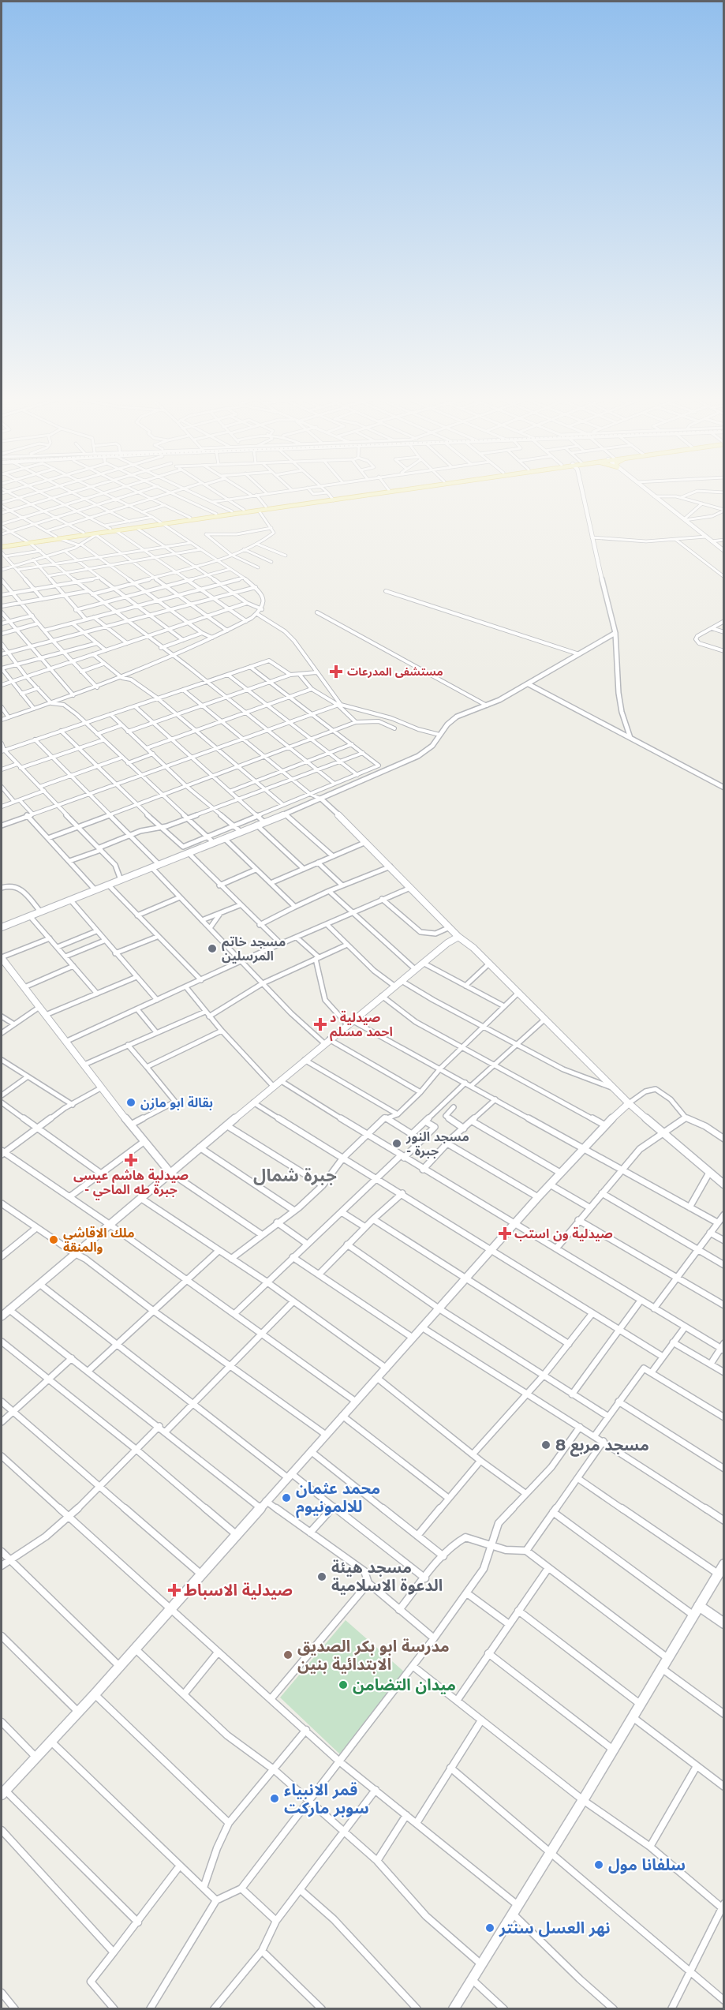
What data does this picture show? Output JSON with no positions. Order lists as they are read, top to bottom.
{
  "districts": ["جبرة شمال"],
  "places": {
    "health": [
      "مستشفى المدرعات",
      "صيدلية د احمد مسلم",
      "صيدلية هاشم عيسى - جبرة طه الماحي",
      "صيدلية ون استب",
      "صيدلية الاسباط"
    ],
    "other": [
      "مسجد خاتم المرسلين",
      "بقالة ابو مازن",
      "مسجد النور - جبرة",
      "ملك الاقاشي والمنقة",
      "مسجد مربع 8",
      "محمد عثمان للالمونيوم",
      "مسجد هيئة الدعوة الاسلامية",
      "مدرسة ابو بكر الصديق الابتدائية بنين",
      "ميدان التضامن",
      "قمر الانبياء سوبر ماركت",
      "سلفانا مول",
      "نهر العسل سنتر"
    ]
  }
}
